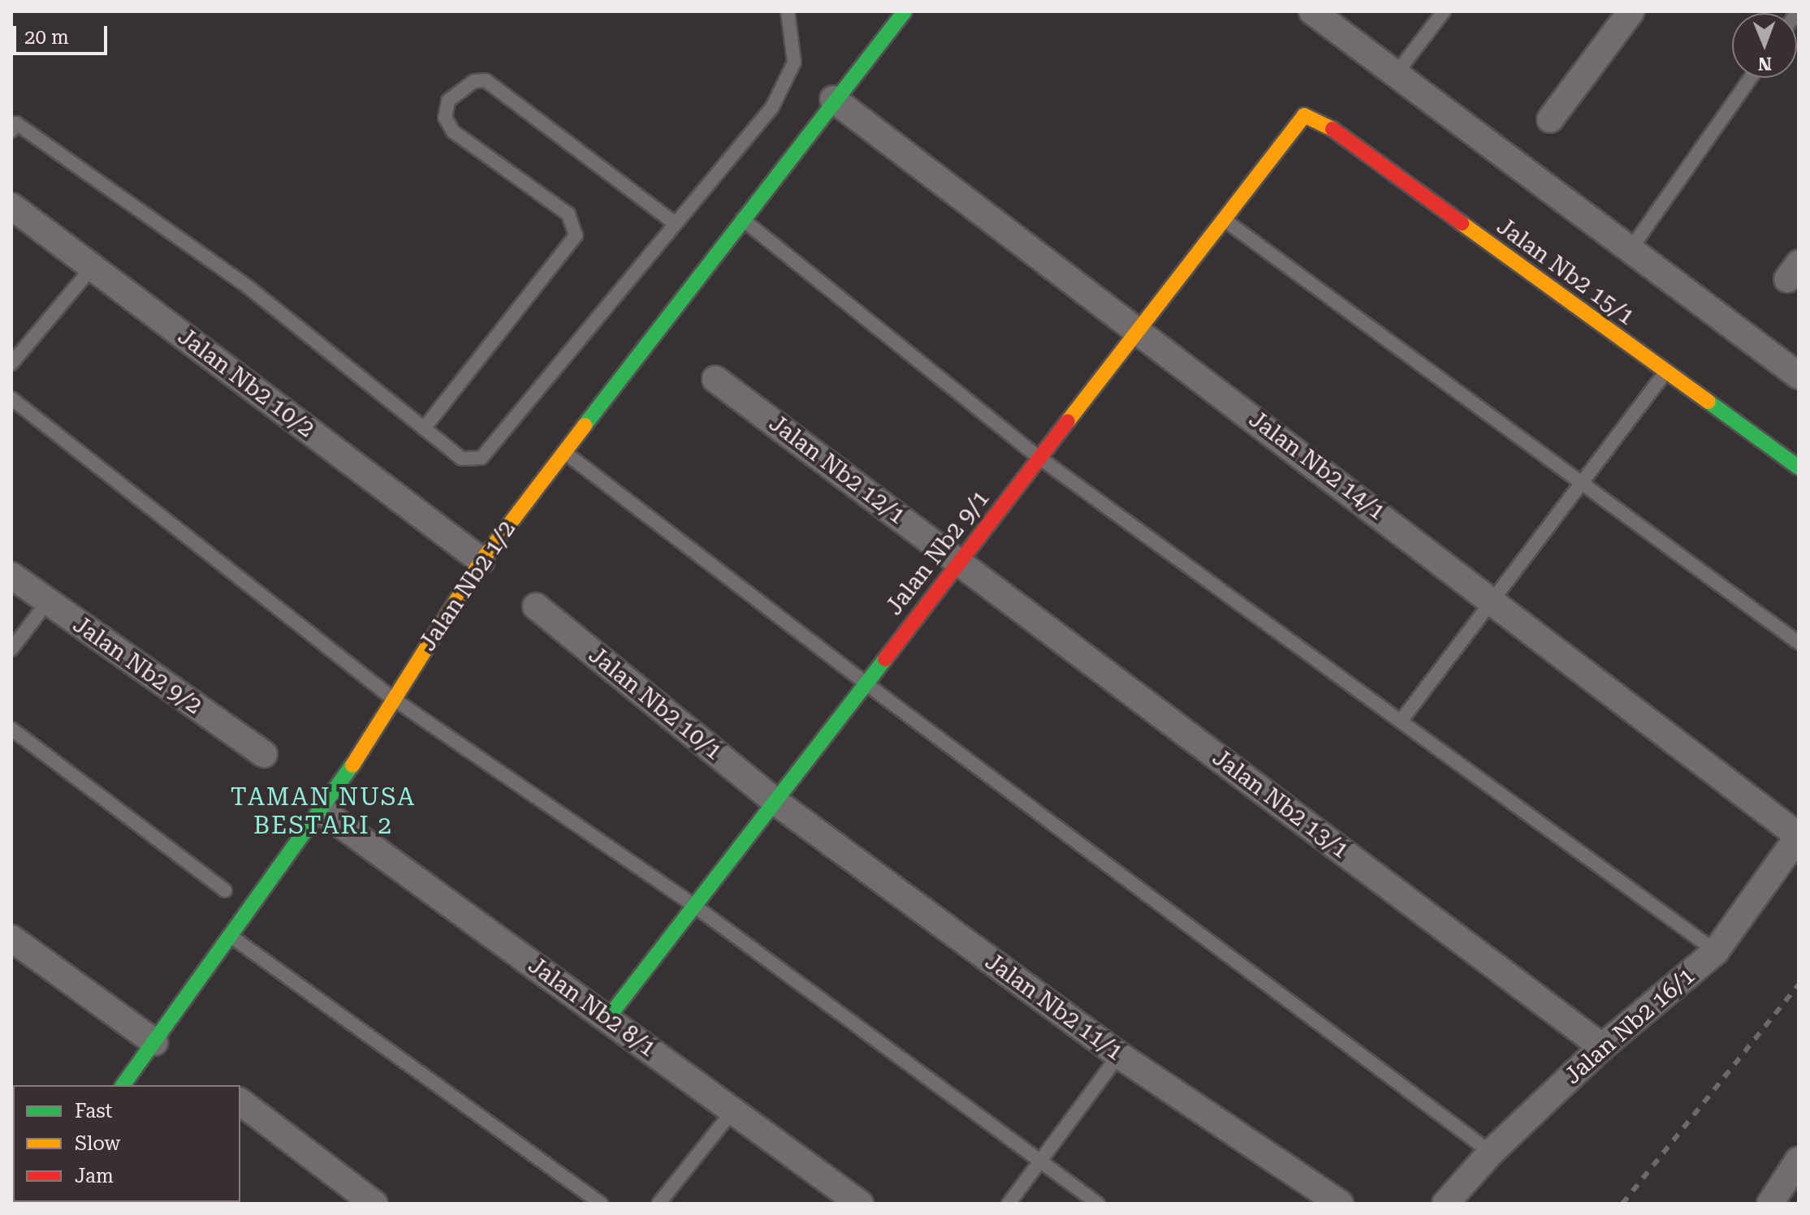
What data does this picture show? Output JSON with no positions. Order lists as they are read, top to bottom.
{
  "streets": {
    "street": [
      "Jalan Nb2 15/1",
      "Jalan Nb2 10/2",
      "Jalan Nb2 14/1",
      "Jalan Nb2 12/1",
      "Jalan Nb2 9/1",
      "Jalan Nb2 1/2",
      "Jalan Nb2 9/2",
      "Jalan Nb2 10/1",
      "Jalan Nb2 13/1",
      "Jalan Nb2 8/1",
      "Jalan Nb2 11/1",
      "Jalan Nb2 16/1"
    ]
  },
  "crossings": [
    ["Jalan Nb2 15/1", "Jalan Nb2 9/1"],
    ["Jalan Nb2 10/2", "Jalan Nb2 1/2"],
    ["Jalan Nb2 14/1", "Jalan Nb2 9/1"],
    ["Jalan Nb2 14/1", "Jalan Nb2 1/2"],
    ["Jalan Nb2 14/1", "Jalan Nb2 16/1"],
    ["Jalan Nb2 12/1", "Jalan Nb2 9/1"],
    ["Jalan Nb2 12/1", "Jalan Nb2 13/1"],
    ["Jalan Nb2 9/1", "Jalan Nb2 10/1"],
    ["Jalan Nb2 9/1", "Jalan Nb2 13/1"],
    ["Jalan Nb2 9/1", "Jalan Nb2 8/1"],
    ["Jalan Nb2 9/1", "Jalan Nb2 11/1"],
    ["Jalan Nb2 1/2", "Jalan Nb2 8/1"],
    ["Jalan Nb2 10/1", "Jalan Nb2 11/1"],
    ["Jalan Nb2 13/1", "Jalan Nb2 16/1"]
  ],
  "districts": ["TAMAN NUSA BESTARI 2"],
  "legend": ["Fast", "Slow", "Jam"],
  "scale_bar": "20 m",
  "north": "bottom"
}
